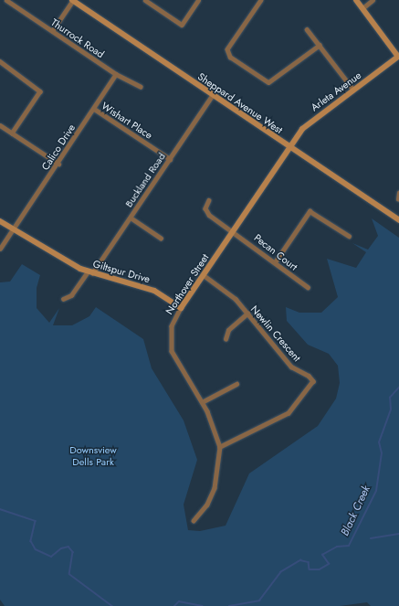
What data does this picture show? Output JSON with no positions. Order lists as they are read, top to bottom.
{
  "streets": {
    "street": [
      "Thurrock Road",
      "Arleta Avenue",
      "Sheppard Avenue West",
      "Wishart Place",
      "Calico Drive",
      "Buckland Road",
      "Pecan Court",
      "Giltspur Drive",
      "Northover Street",
      "Newlin Crescent"
    ]
  },
  "crossings": [
    ["Thurrock Road", "Calico Drive"],
    ["Arleta Avenue", "Sheppard Avenue West"],
    ["Arleta Avenue", "Northover Street"],
    ["Sheppard Avenue West", "Buckland Road"],
    ["Sheppard Avenue West", "Northover Street"],
    ["Wishart Place", "Calico Drive"],
    ["Wishart Place", "Buckland Road"],
    ["Calico Drive", "Giltspur Drive"],
    ["Buckland Road", "Giltspur Drive"],
    ["Pecan Court", "Northover Street"],
    ["Giltspur Drive", "Northover Street"],
    ["Northover Street", "Newlin Crescent"]
  ],
  "water": ["Black Creek"],
  "parks": ["Downsview Dells Park"]
}
